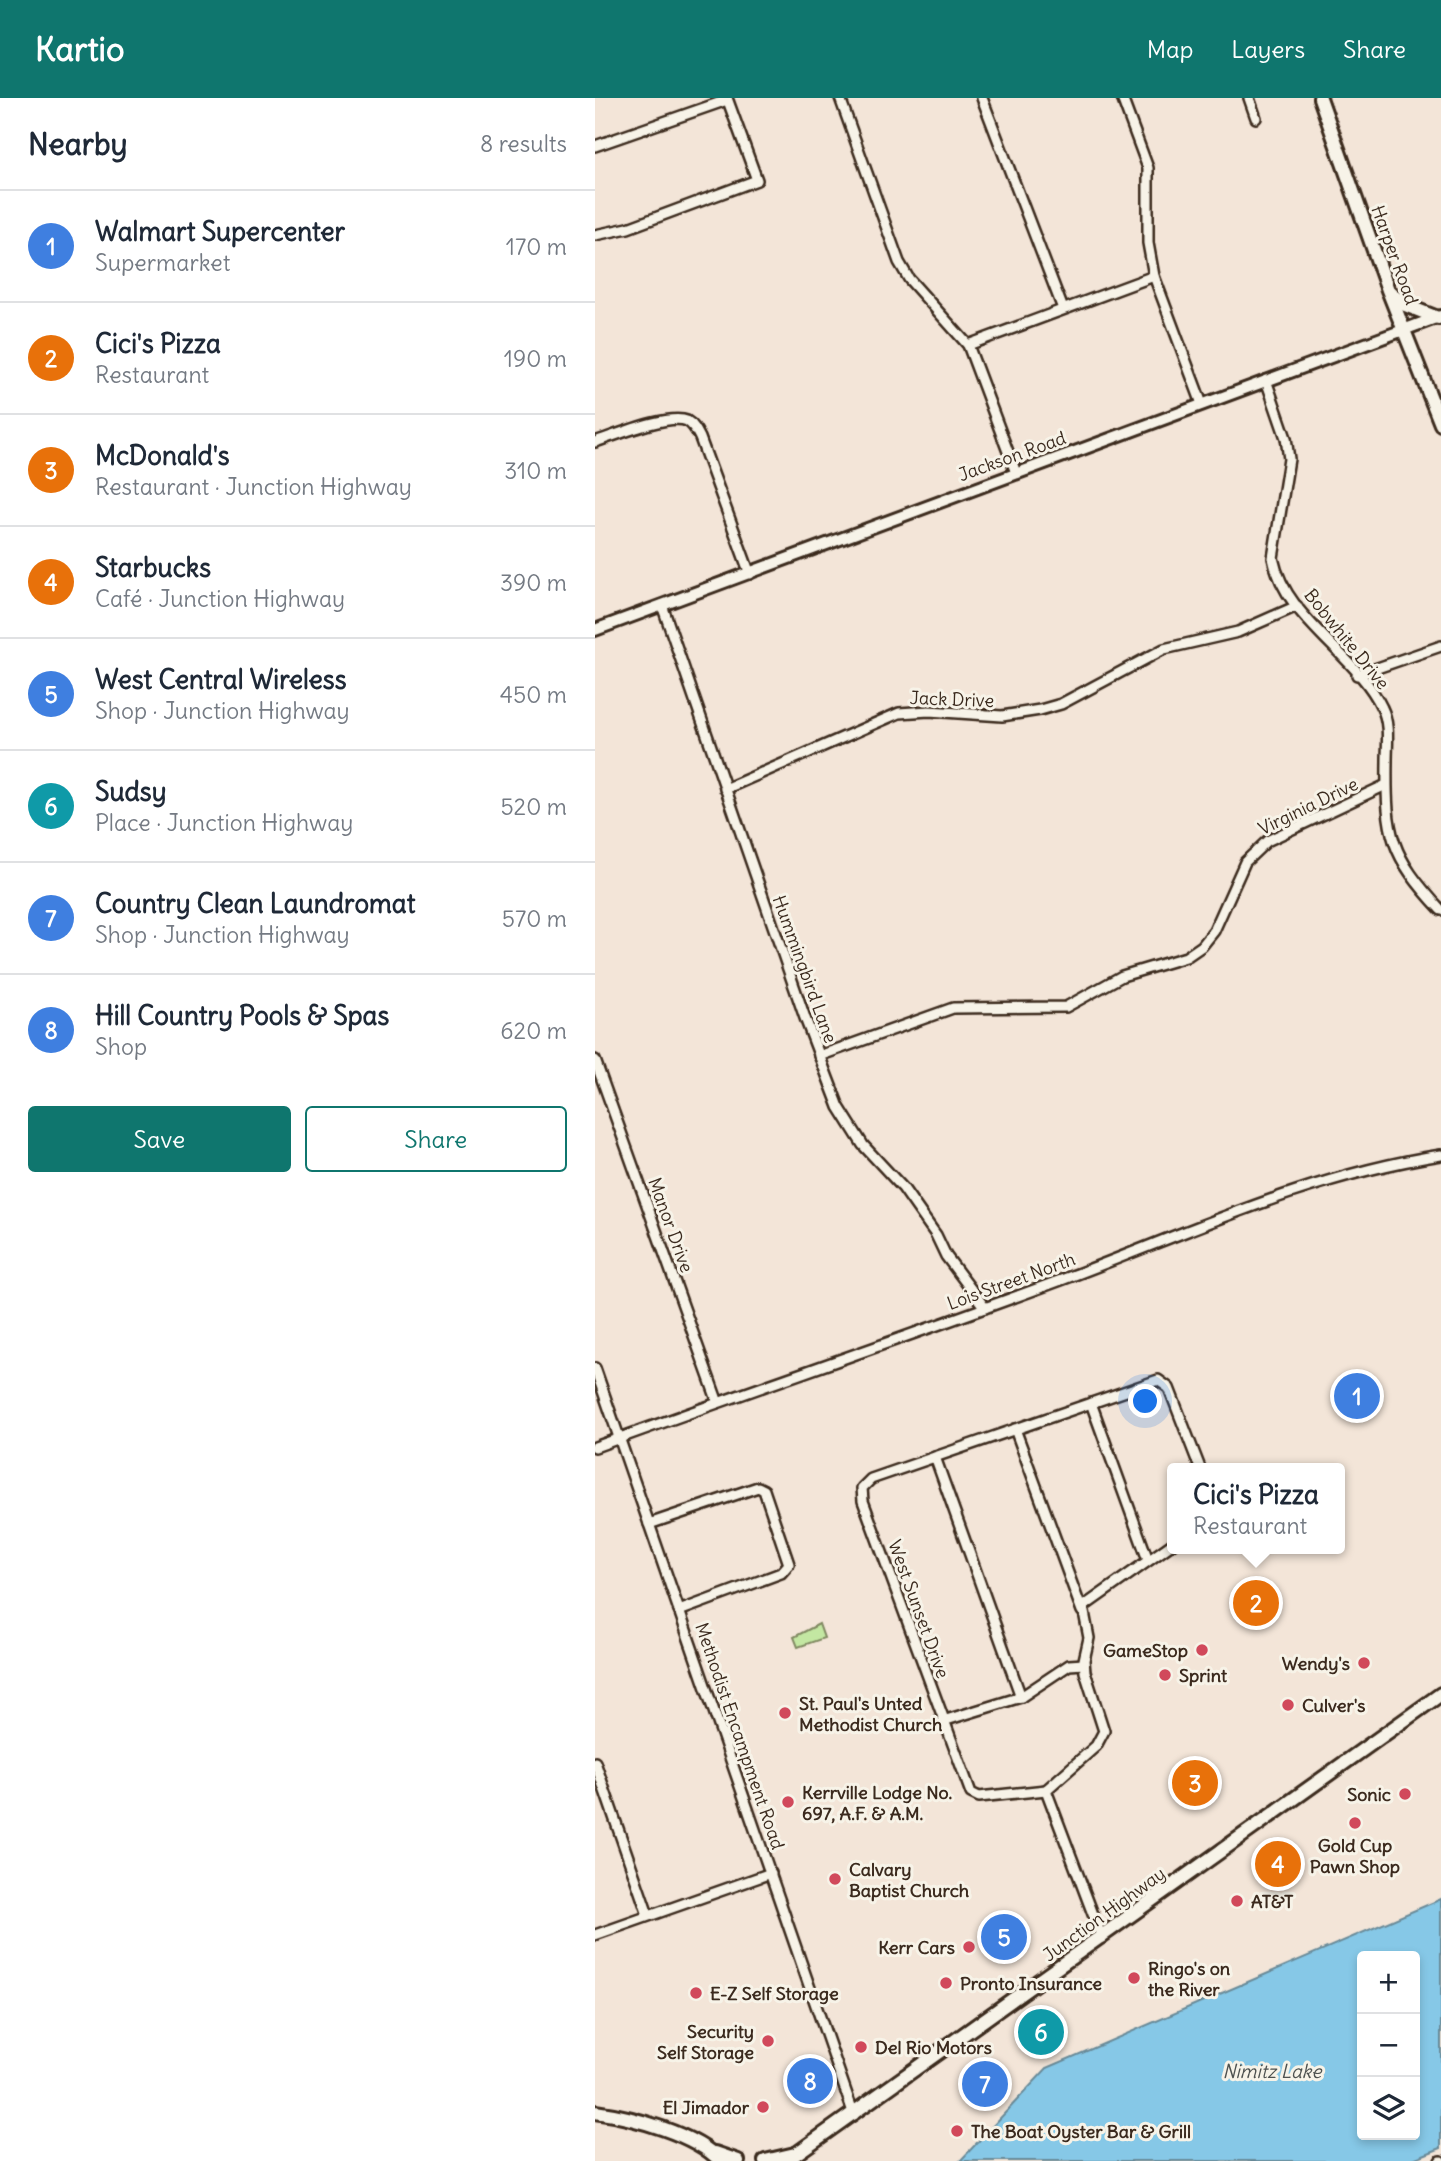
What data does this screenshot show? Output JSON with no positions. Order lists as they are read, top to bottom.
{
  "streets": {
    "main road": ["Harper Road", "Junction Highway"],
    "street": [
      "Jackson Road",
      "Bobwhite Drive",
      "Jack Drive",
      "Virginia Drive",
      "Hummingbird Lane",
      "Manor Drive",
      "Lois Street North",
      "West Sunset Drive",
      "Methodist Encampment Road"
    ]
  },
  "crossings": [
    ["Harper Road", "Jackson Road"],
    ["Jackson Road", "Bobwhite Drive"],
    ["Jackson Road", "Hummingbird Lane"],
    ["Bobwhite Drive", "Jack Drive"],
    ["Bobwhite Drive", "Virginia Drive"],
    ["Jack Drive", "Hummingbird Lane"],
    ["Virginia Drive", "Hummingbird Lane"],
    ["Hummingbird Lane", "Lois Street North"],
    ["Manor Drive", "Lois Street North"],
    ["Lois Street North", "Methodist Encampment Road"],
    ["Methodist Encampment Road", "Junction Highway"]
  ],
  "water": ["Nimitz Lake"],
  "places": [
    "GameStop",
    "Wendy's",
    "Sprint",
    "Culver's",
    "St. Paul's Unted Methodist Church",
    "Sonic",
    "Kerrville Lodge No. 697, A.F. & A.M.",
    "Gold Cup Pawn Shop",
    "Calvary Baptist Church",
    "AT&T",
    "Kerr Cars",
    "Ringo's on the River",
    "Pronto Insurance",
    "E-Z Self Storage",
    "Security Self Storage",
    "Del Rio Motors",
    "El Jimador",
    "The Boat Oyster Bar & Grill"
  ],
  "page": {
    "header": "Kartio",
    "nav": ["Map", "Layers", "Share"],
    "heading": ["Nearby", "8 results"],
    "list": [
      {
        "mark": "1",
        "name": "Walmart Supercenter",
        "note": "Supermarket",
        "value": "170 m"
      },
      {
        "mark": "2",
        "name": "Cici's Pizza",
        "note": "Restaurant",
        "value": "190 m"
      },
      {
        "mark": "3",
        "name": "McDonald's",
        "note": "Restaurant · Junction Highway",
        "value": "310 m"
      },
      {
        "mark": "4",
        "name": "Starbucks",
        "note": "Café · Junction Highway",
        "value": "390 m"
      },
      {
        "mark": "5",
        "name": "West Central Wireless",
        "note": "Shop · Junction Highway",
        "value": "450 m"
      },
      {
        "mark": "6",
        "name": "Sudsy",
        "note": "Place · Junction Highway",
        "value": "520 m"
      },
      {
        "mark": "7",
        "name": "Country Clean Laundromat",
        "note": "Shop · Junction Highway",
        "value": "570 m"
      },
      {
        "mark": "8",
        "name": "Hill Country Pools & Spas",
        "note": "Shop",
        "value": "620 m"
      }
    ],
    "buttons": ["Save", "Share"],
    "pins": [
      "1",
      "2",
      "3",
      "4",
      "5",
      "6",
      "8",
      "7"
    ],
    "popup": ["Cici's Pizza", "Restaurant"],
    "map_buttons": ["+", "−"]
  }
}
